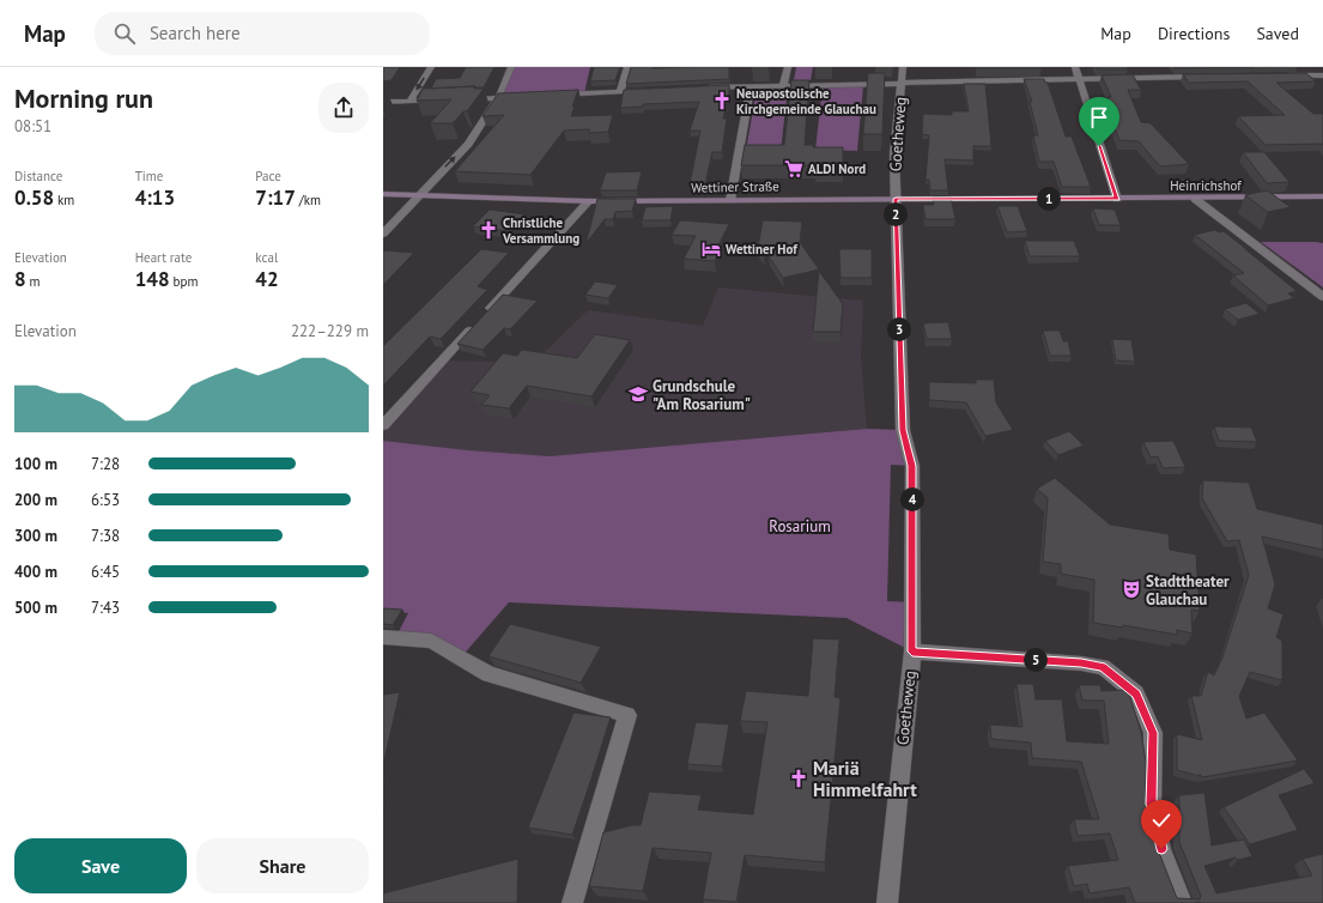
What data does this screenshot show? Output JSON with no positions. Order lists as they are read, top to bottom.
{
  "streets": {
    "street": ["Goetheweg", "Heinrichshof", "Wettiner Straße"]
  },
  "crossings": [
    ["Goetheweg", "Wettiner Straße"],
    ["Heinrichshof", "Wettiner Straße"]
  ],
  "parks": ["Rosarium"],
  "places": {
    "church": ["Neuapostolische Kirchgemeinde Glauchau", "Christliche Versammlung", "Mariä Himmelfahrt"],
    "supermarket": ["ALDI Nord"],
    "hotel": ["Wettiner Hof"],
    "school or university": ["Grundschule \"Am Rosarium\""],
    "theatre": ["Stadttheater Glauchau"]
  },
  "page": {
    "header": "Map",
    "search": "Search here",
    "nav": ["Map", "Directions", "Saved"],
    "heading": ["Morning run", "08:51"],
    "stats": [
      ["Distance", "0.58 km"],
      ["Time", "4:13"],
      ["Pace", "7:17 /km"],
      ["Elevation", "8 m"],
      ["Heart rate", "148 bpm"],
      ["kcal", "42"]
    ],
    "pins": [
      "1",
      "2",
      "3",
      "4",
      "5"
    ],
    "chart": ["Elevation", "222–229 m"],
    "list": [
      {
        "name": "100 m",
        "note": "7:28"
      },
      {
        "name": "200 m",
        "note": "6:53"
      },
      {
        "name": "300 m",
        "note": "7:38"
      },
      {
        "name": "400 m",
        "note": "6:45"
      },
      {
        "name": "500 m",
        "note": "7:43"
      }
    ],
    "buttons": ["Save", "Share"]
  }
}
